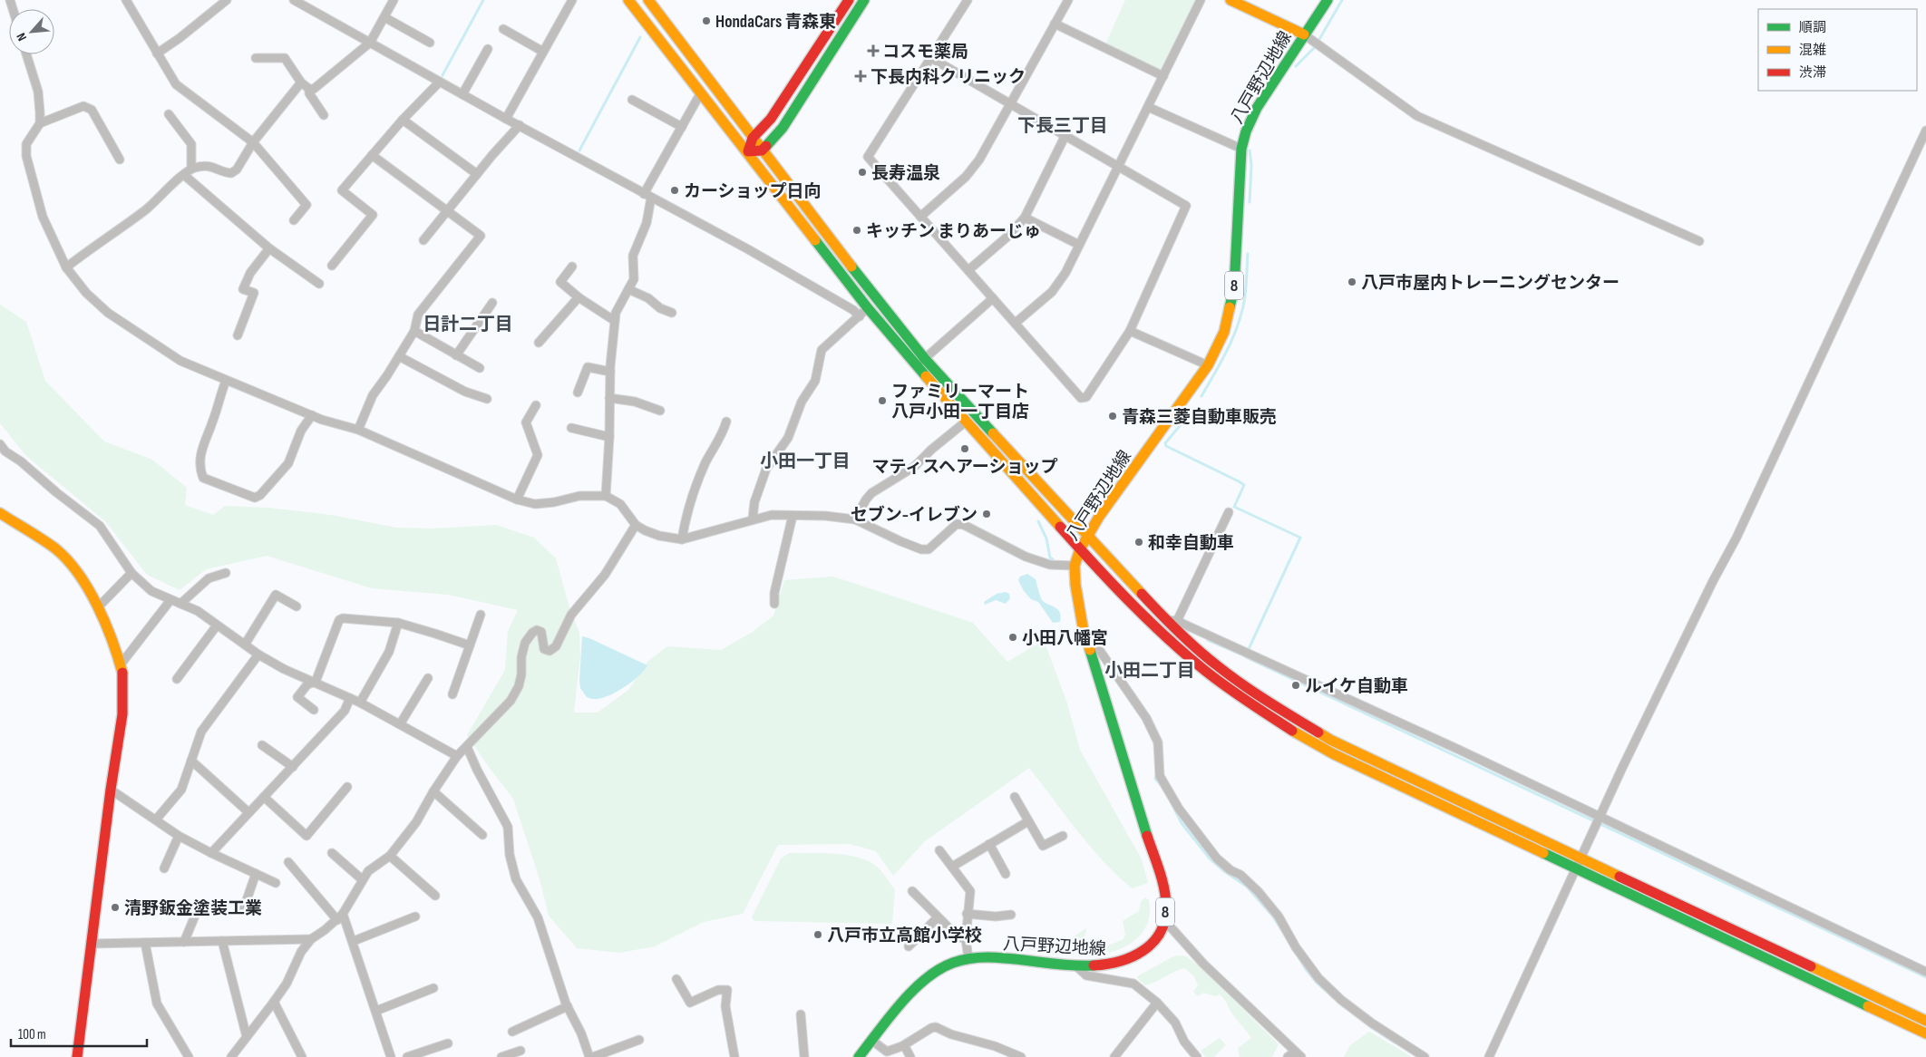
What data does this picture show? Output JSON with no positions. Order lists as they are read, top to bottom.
{
  "streets": {
    "street": ["八戸野辺地線", "8"]
  },
  "districts": [
    "下長三丁目",
    "日計二丁目",
    "小田一丁目",
    "小田二丁目"
  ],
  "places": {
    "other": [
      "HondaCars 青森東",
      "長寿温泉",
      "カーショップ日向",
      "キッチン まりあーじゅ",
      "八戸市屋内トレーニングセンター",
      "ファミリーマート 八戸小田一丁目店",
      "青森三菱自動車販売",
      "マティスヘアーショップ",
      "セブン-イレブン",
      "和幸自動車",
      "小田八幡宮",
      "ルイケ自動車",
      "清野鈑金塗装工業",
      "八戸市立高館小学校"
    ],
    "health": ["コスモ薬局", "下長内科クリニック"]
  },
  "legend": ["順調", "混雑", "渋滞"],
  "scale_bar": "100 m",
  "north": "bottom left"
}
